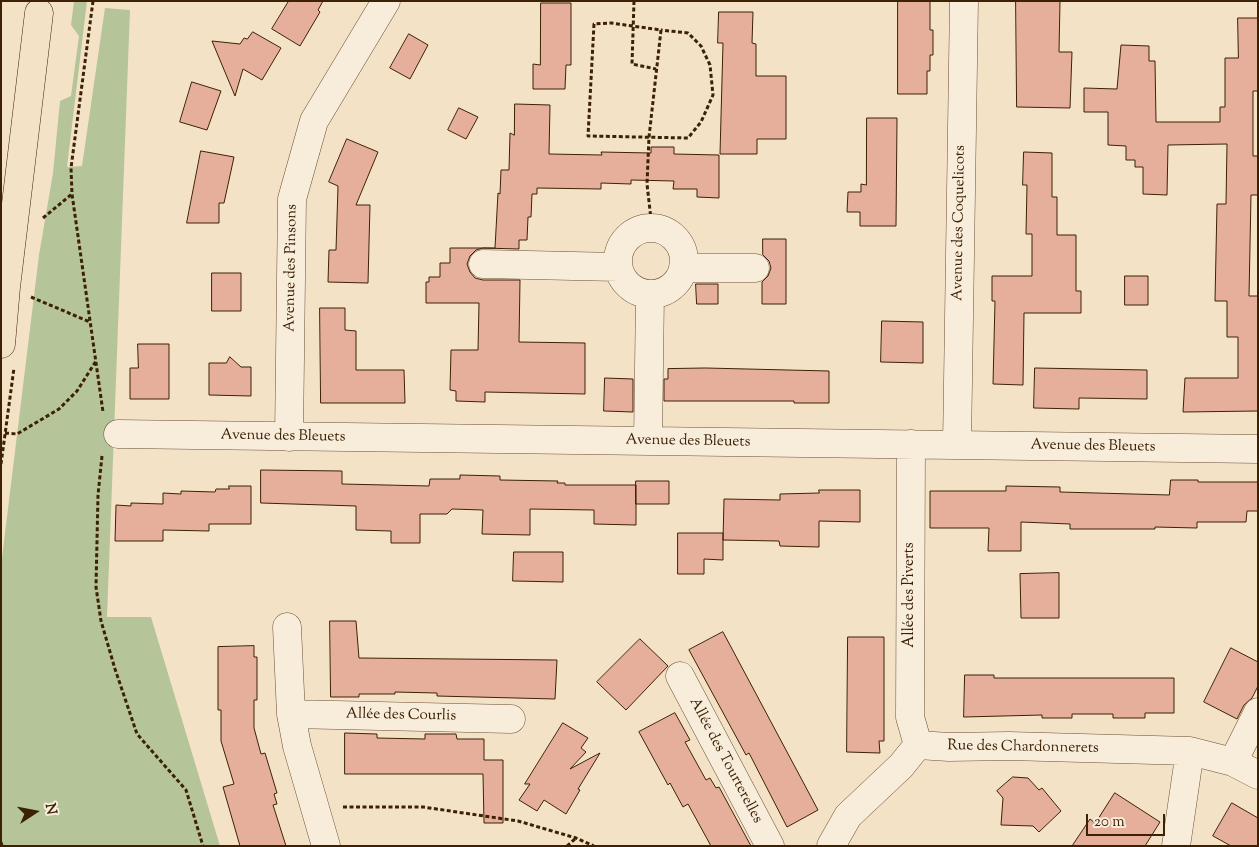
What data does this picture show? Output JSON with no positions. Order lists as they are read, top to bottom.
{
  "streets": {
    "street": [
      "Avenue des Coquelicots",
      "Avenue des Pinsons",
      "Avenue des Bleuets",
      "Allée des Piverts",
      "Allée des Courlis",
      "Rue des Chardonnerets",
      "Allée des Tourterelles"
    ]
  },
  "crossings": [
    ["Avenue des Coquelicots", "Avenue des Bleuets"],
    ["Avenue des Pinsons", "Avenue des Bleuets"],
    ["Avenue des Bleuets", "Allée des Piverts"],
    ["Allée des Piverts", "Rue des Chardonnerets"]
  ],
  "scale_bar": "20 m",
  "north": "right"
}
